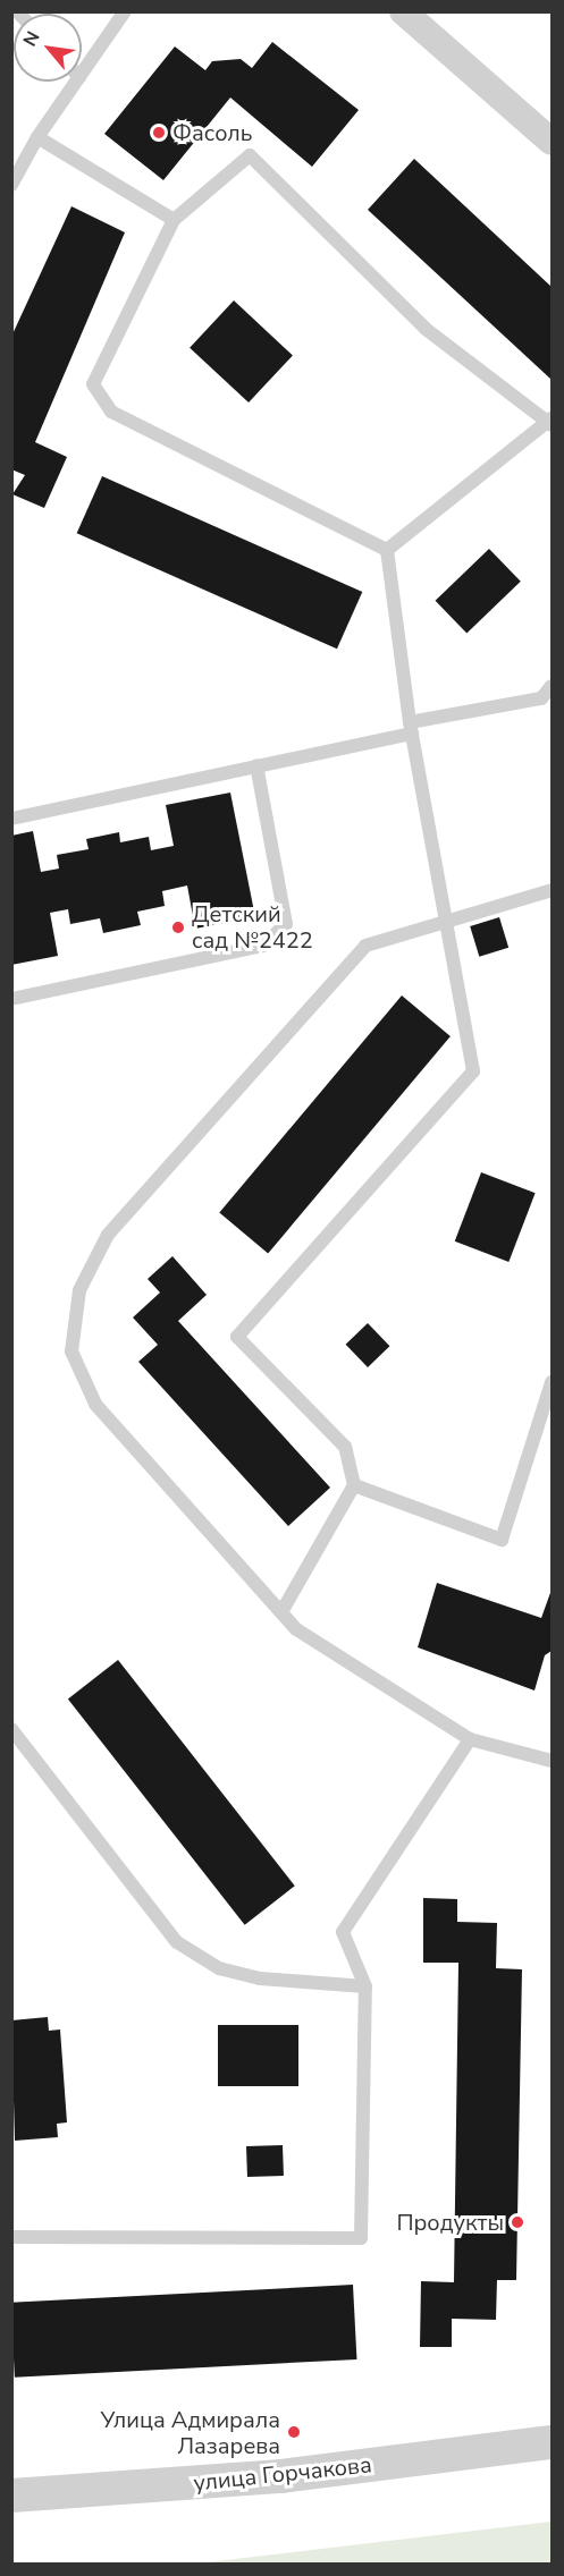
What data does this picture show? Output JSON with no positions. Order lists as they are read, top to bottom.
{
  "streets": {
    "street": ["улица Горчакова"]
  },
  "places": [
    "Фасоль",
    "Детский сад №2422",
    "Продукты",
    "Улица Адмирала Лазарева"
  ],
  "north": "top left"
}
